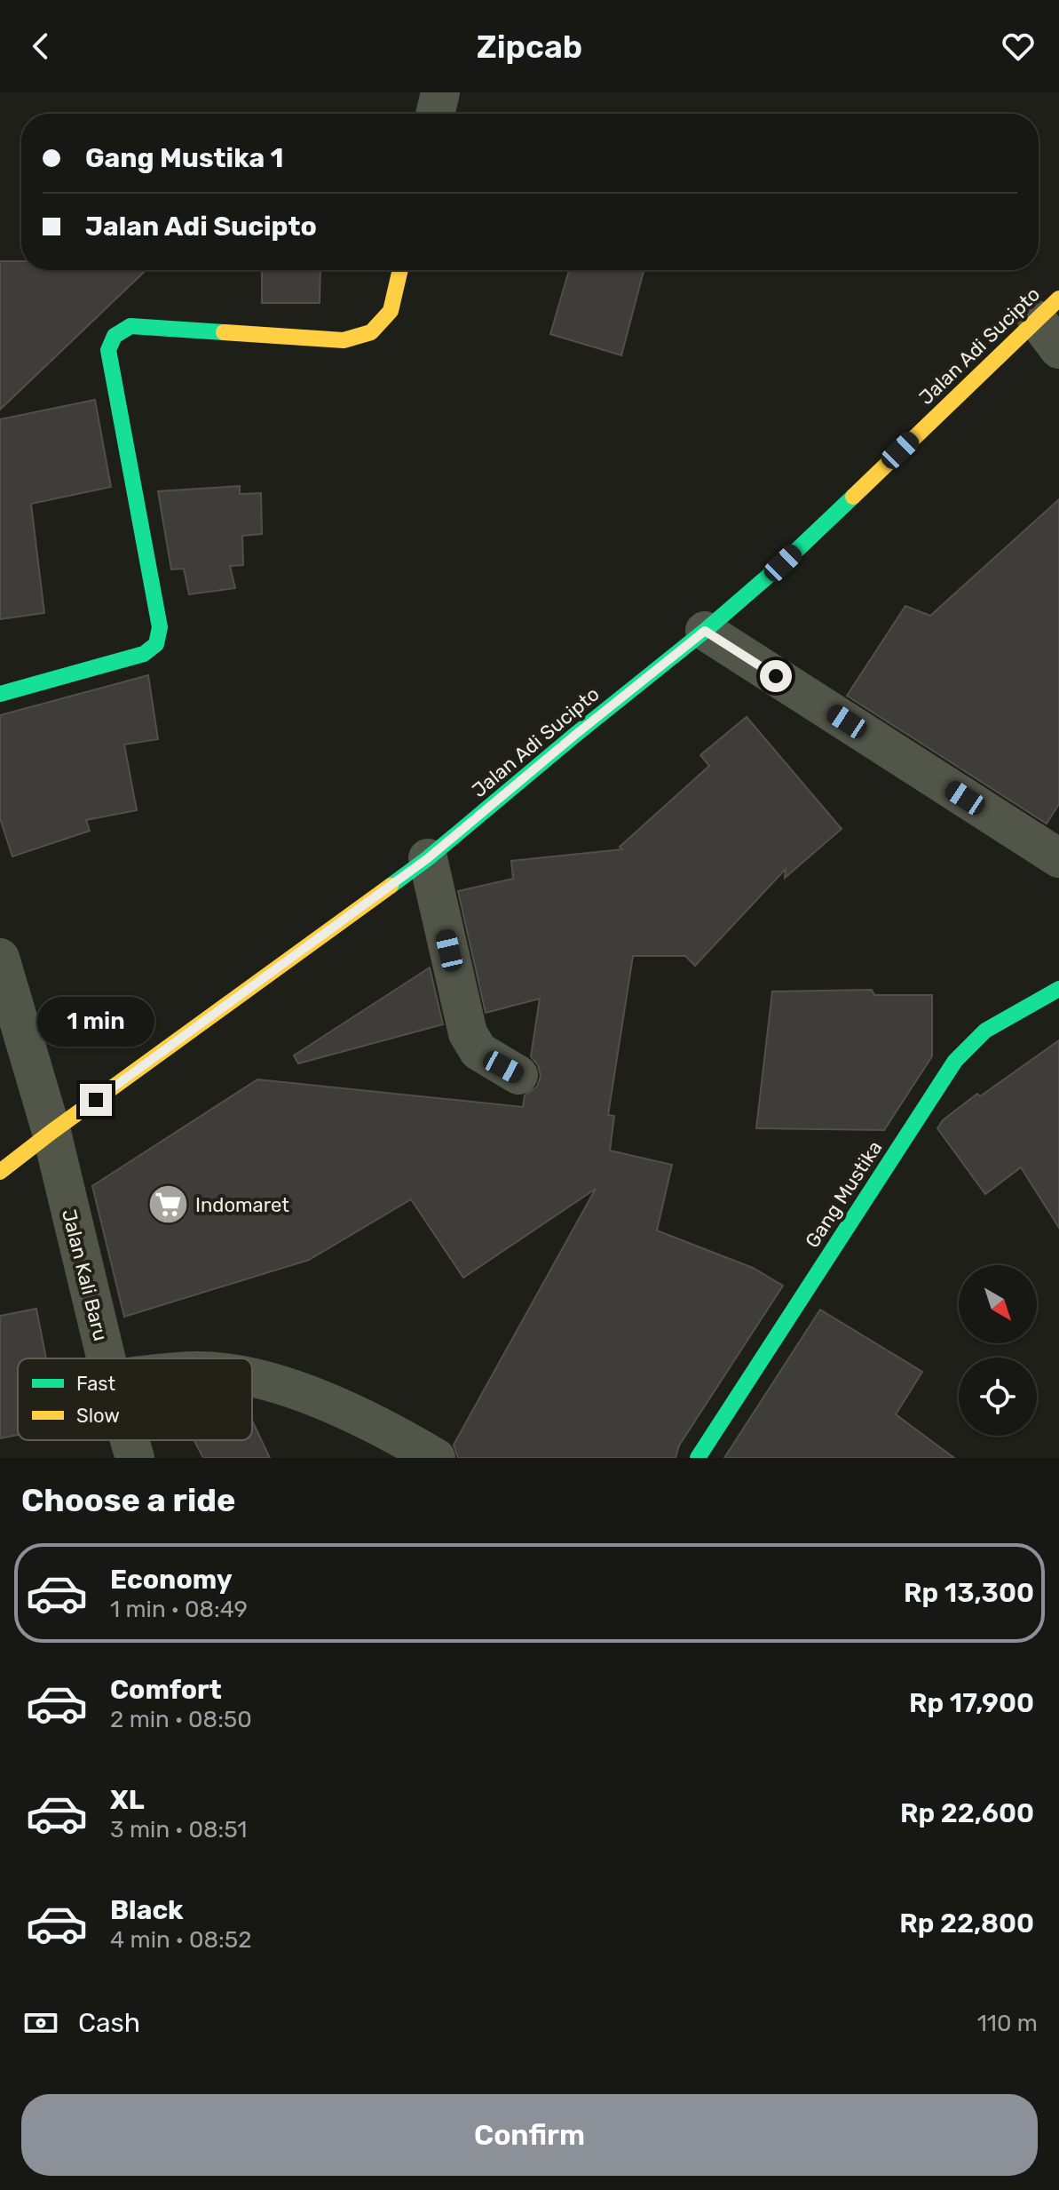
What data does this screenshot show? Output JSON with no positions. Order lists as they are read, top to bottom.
{
  "streets": {
    "main road": ["Jalan Adi Sucipto", "Gang Mustika"],
    "street": ["Jalan Kali Baru"]
  },
  "crossings": [
    ["Jalan Adi Sucipto", "Jalan Kali Baru"]
  ],
  "places": {
    "supermarket": ["Indomaret"]
  },
  "legend": ["Fast", "Slow"],
  "north": "bottom right",
  "page": {
    "header": "Zipcab",
    "banner": ["Gang Mustika 1", "Jalan Adi Sucipto"],
    "bubble": "1 min",
    "heading": "Choose a ride",
    "list": [
      {
        "name": "Economy",
        "note": "1 min · 08:49",
        "value": "Rp 13,300"
      },
      {
        "name": "Comfort",
        "note": "2 min · 08:50",
        "value": "Rp 17,900"
      },
      {
        "name": "XL",
        "note": "3 min · 08:51",
        "value": "Rp 22,600"
      },
      {
        "name": "Black",
        "note": "4 min · 08:52",
        "value": "Rp 22,800"
      }
    ],
    "pay": ["Cash", "110 m"],
    "buttons": "Confirm"
  }
}
